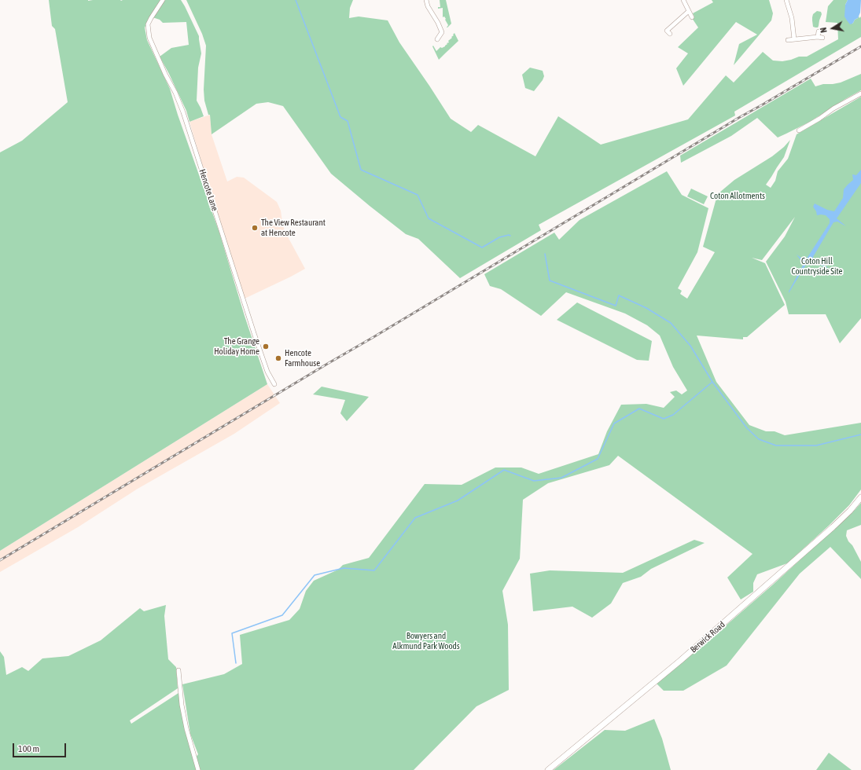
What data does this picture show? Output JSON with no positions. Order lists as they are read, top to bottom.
{
  "streets": {
    "main road": ["Berwick Road"],
    "street": ["Hencote Lane"]
  },
  "parks": ["Coton Allotments", "Coton Hill Countryside Site", "Bowyers and Alkmund Park Woods"],
  "places": ["The View Restaurant at Hencote", "The Grange Holiday Home", "Hencote Farmhouse"],
  "scale_bar": "100 m",
  "north": "left"
}
